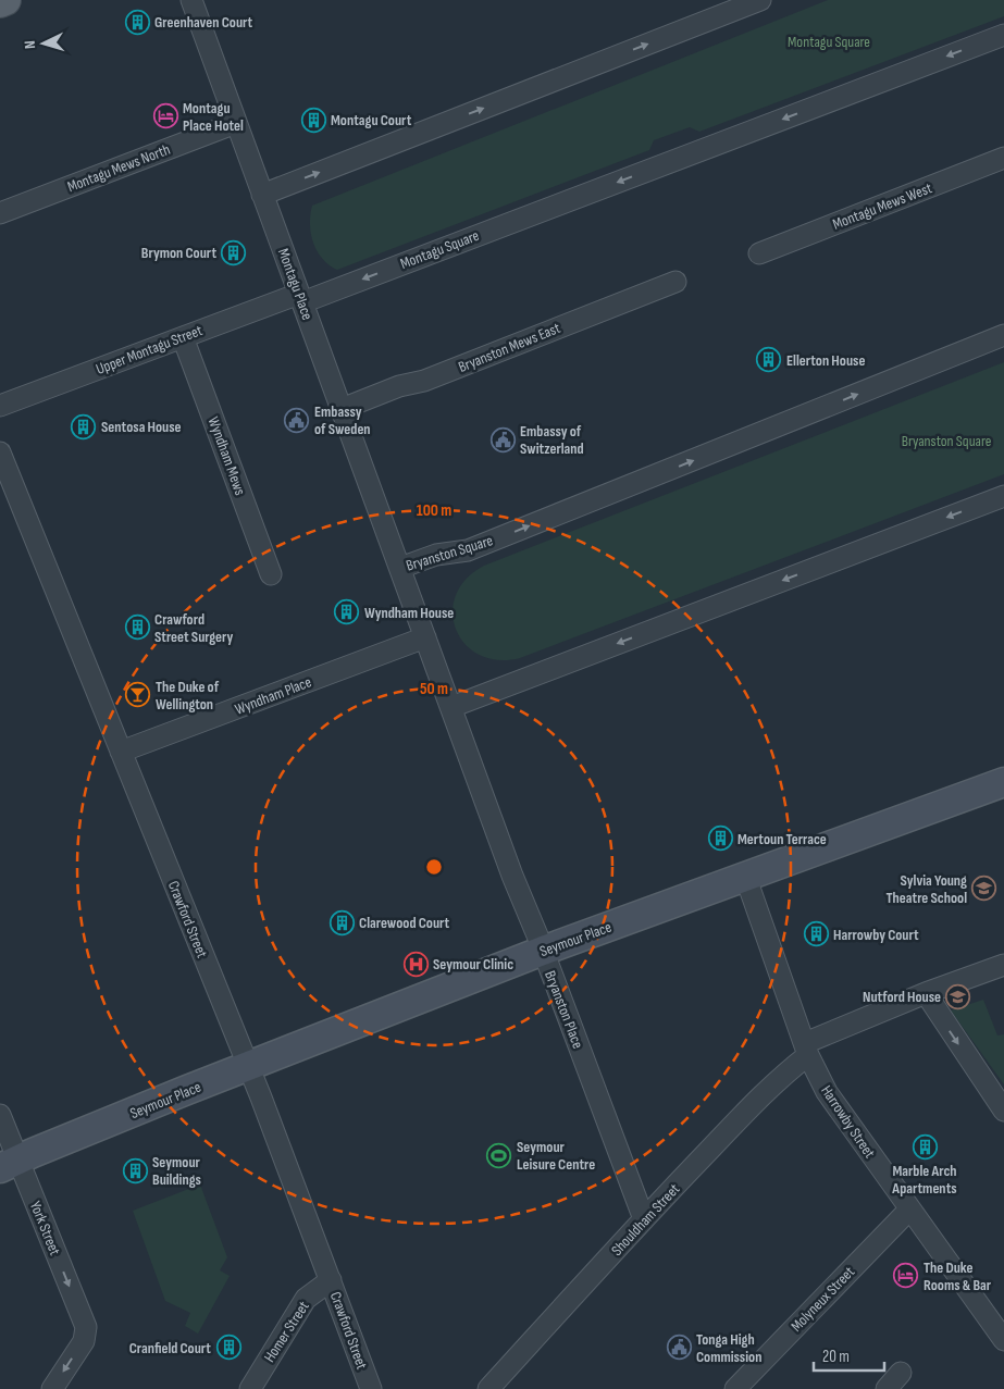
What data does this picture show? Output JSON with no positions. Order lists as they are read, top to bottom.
{
  "streets": {
    "street": [
      "Montagu Mews North",
      "Montagu Mews West",
      "Montagu Square",
      "Montagu Place",
      "Bryanston Mews East",
      "Upper Montagu Street",
      "Wyndham Mews",
      "Bryanston Square",
      "Wyndham Place",
      "Crawford Street",
      "Seymour Place",
      "Bryanston Place",
      "Harrowby Street",
      "Shouldham Street",
      "York Street",
      "Molyneux Street",
      "Homer Street"
    ]
  },
  "crossings": [
    ["Montagu Mews North", "Montagu Place"],
    ["Montagu Square", "Montagu Place"],
    ["Montagu Square", "Upper Montagu Street"],
    ["Montagu Place", "Bryanston Mews East"],
    ["Montagu Place", "Upper Montagu Street"],
    ["Montagu Place", "Bryanston Square"],
    ["Upper Montagu Street", "Wyndham Mews"],
    ["Bryanston Square", "Wyndham Place"],
    ["Bryanston Square", "Bryanston Place"],
    ["Wyndham Place", "Crawford Street"],
    ["Crawford Street", "Seymour Place"],
    ["Crawford Street", "Homer Street"],
    ["Seymour Place", "Bryanston Place"],
    ["Seymour Place", "Harrowby Street"],
    ["Seymour Place", "York Street"],
    ["Bryanston Place", "Shouldham Street"],
    ["Harrowby Street", "Shouldham Street"],
    ["Harrowby Street", "Molyneux Street"]
  ],
  "one_way": ["York Street"],
  "parks": ["Montagu Square", "Bryanston Square"],
  "places": {
    "building": [
      "Greenhaven Court",
      "Montagu Court",
      "Brymon Court",
      "Ellerton House",
      "Sentosa House",
      "Wyndham House",
      "Crawford Street Surgery",
      "Mertoun Terrace",
      "Clarewood Court",
      "Harrowby Court",
      "Marble Arch Apartments",
      "Seymour Buildings",
      "Cranfield Court"
    ],
    "hotel": ["Montagu Place Hotel", "The Duke Rooms & Bar"],
    "public building": ["Embassy of Sweden", "Embassy of Switzerland", "Tonga High Commission"],
    "bar": ["The Duke of Wellington"],
    "school or university": ["Sylvia Young Theatre School", "Nutford House"],
    "hospital": ["Seymour Clinic"],
    "sports": ["Seymour Leisure Centre"]
  },
  "scale_bar": "20 m",
  "north": "left",
  "rings": ["100 m", "50 m"]
}
